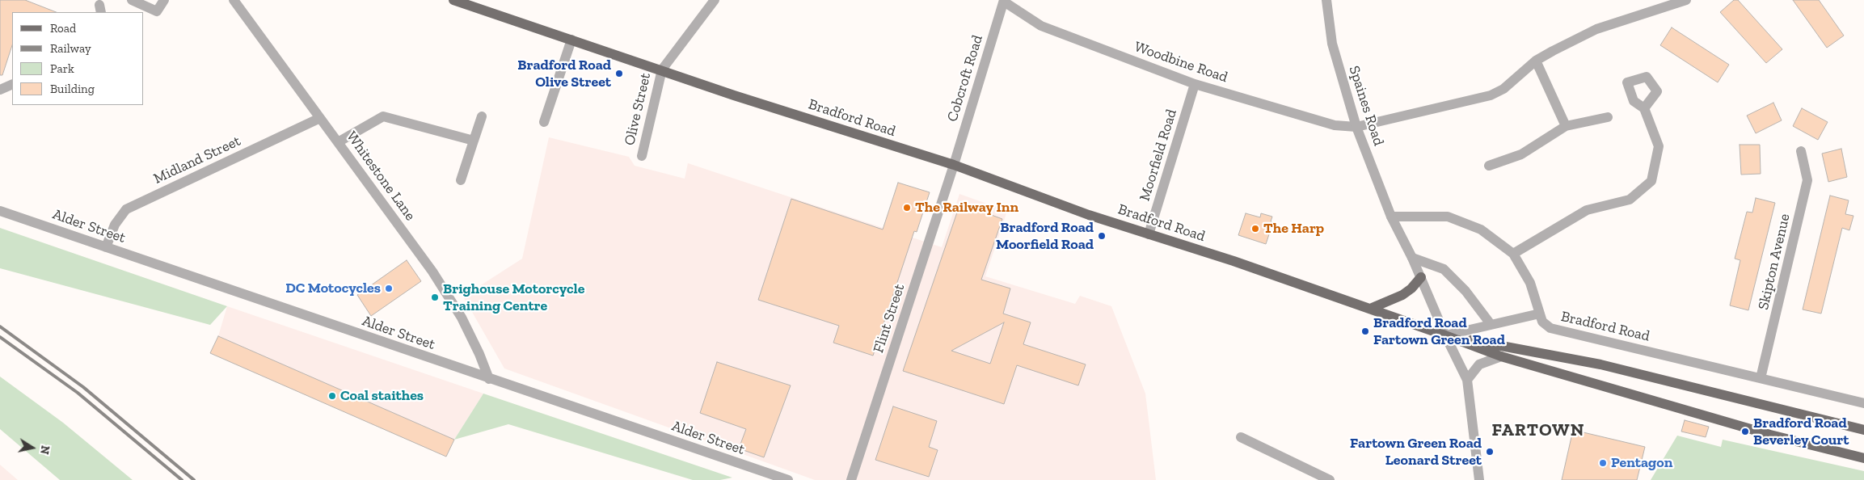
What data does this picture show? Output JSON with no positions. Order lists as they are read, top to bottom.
{
  "streets": {
    "main road": ["Bradford Road"],
    "street": [
      "Woodbine Road",
      "Cobcroft Road",
      "Spaines Road",
      "Olive Street",
      "Moorfield Road",
      "Midland Street",
      "Whitestone Lane",
      "Alder Street",
      "Skipton Avenue",
      "Flint Street"
    ]
  },
  "crossings": [
    ["Woodbine Road", "Cobcroft Road"],
    ["Woodbine Road", "Spaines Road"],
    ["Woodbine Road", "Moorfield Road"],
    ["Cobcroft Road", "Bradford Road"],
    ["Cobcroft Road", "Flint Street"],
    ["Spaines Road", "Bradford Road"],
    ["Olive Street", "Bradford Road"],
    ["Bradford Road", "Moorfield Road"],
    ["Bradford Road", "Skipton Avenue"],
    ["Bradford Road", "Flint Street"],
    ["Midland Street", "Whitestone Lane"],
    ["Midland Street", "Alder Street"],
    ["Whitestone Lane", "Alder Street"]
  ],
  "districts": ["FARTOWN"],
  "places": [
    "Bradford Road Olive Street",
    "The Railway Inn",
    "The Harp",
    "Bradford Road Moorfield Road",
    "DC Motocycles",
    "Brighouse Motorcycle Training Centre",
    "Bradford Road Fartown Green Road",
    "Coal staithes",
    "Bradford Road Beverley Court",
    "Fartown Green Road Leonard Street",
    "Pentagon"
  ],
  "legend": [
    "Road",
    "Railway",
    "Park",
    "Building"
  ],
  "north": "right"
}
